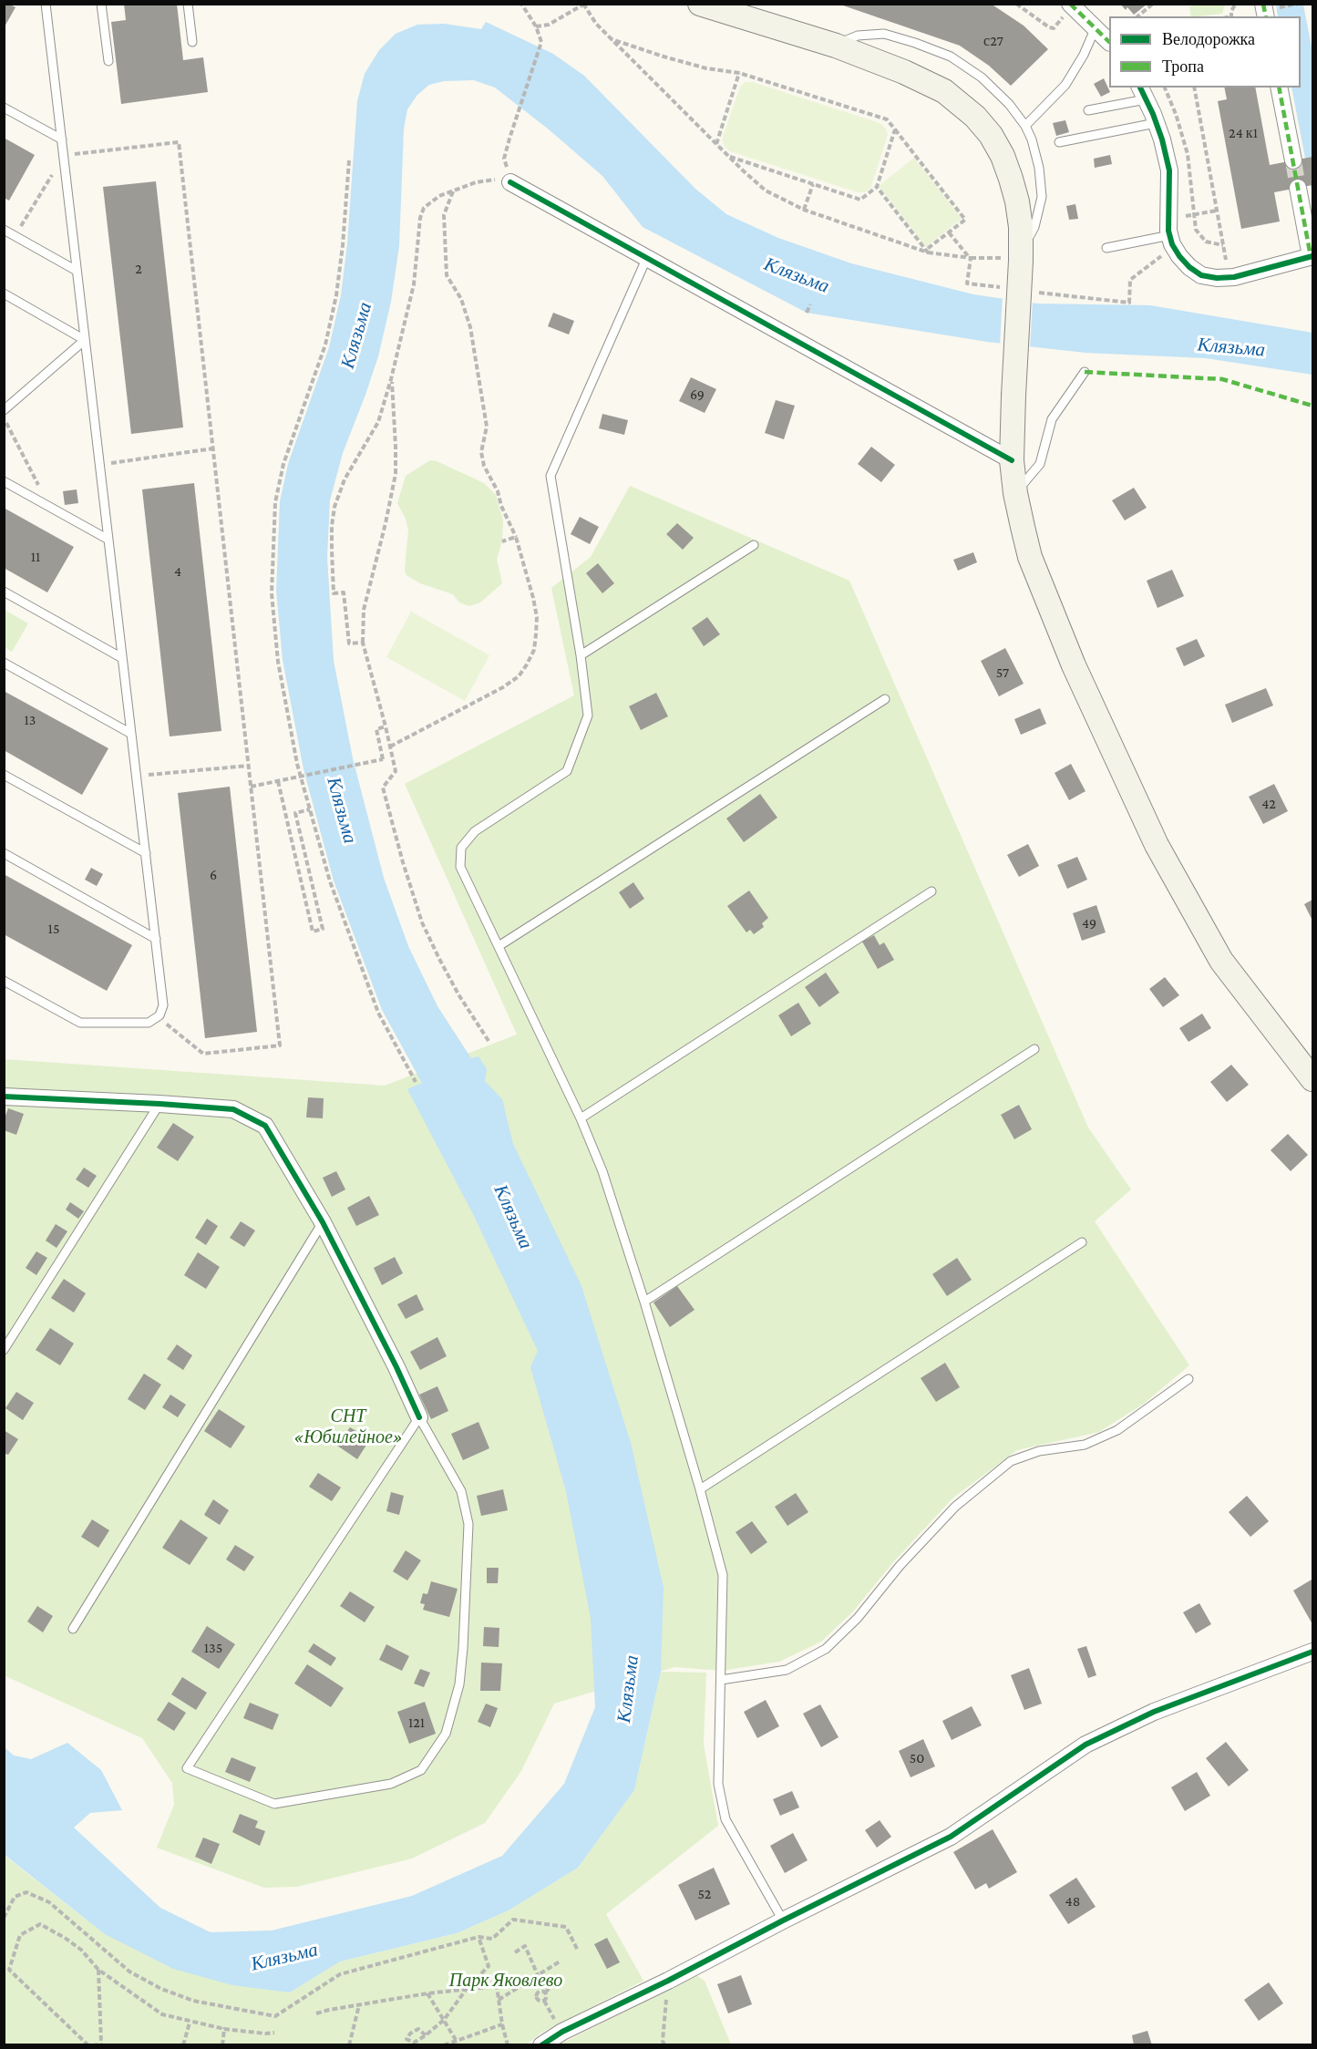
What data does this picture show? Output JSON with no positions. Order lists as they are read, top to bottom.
{
  "water": ["Клязьма"],
  "parks": ["СНТ «Юбилейное»", "Парк Яковлево"],
  "house_numbers": [
    "с27",
    "24 к1",
    "2",
    "69",
    "11",
    "4",
    "57",
    "13",
    "42",
    "6",
    "49",
    "15",
    "135",
    "121",
    "50",
    "52",
    "48"
  ],
  "legend": ["Велодорожка", "Тропа"]
}
